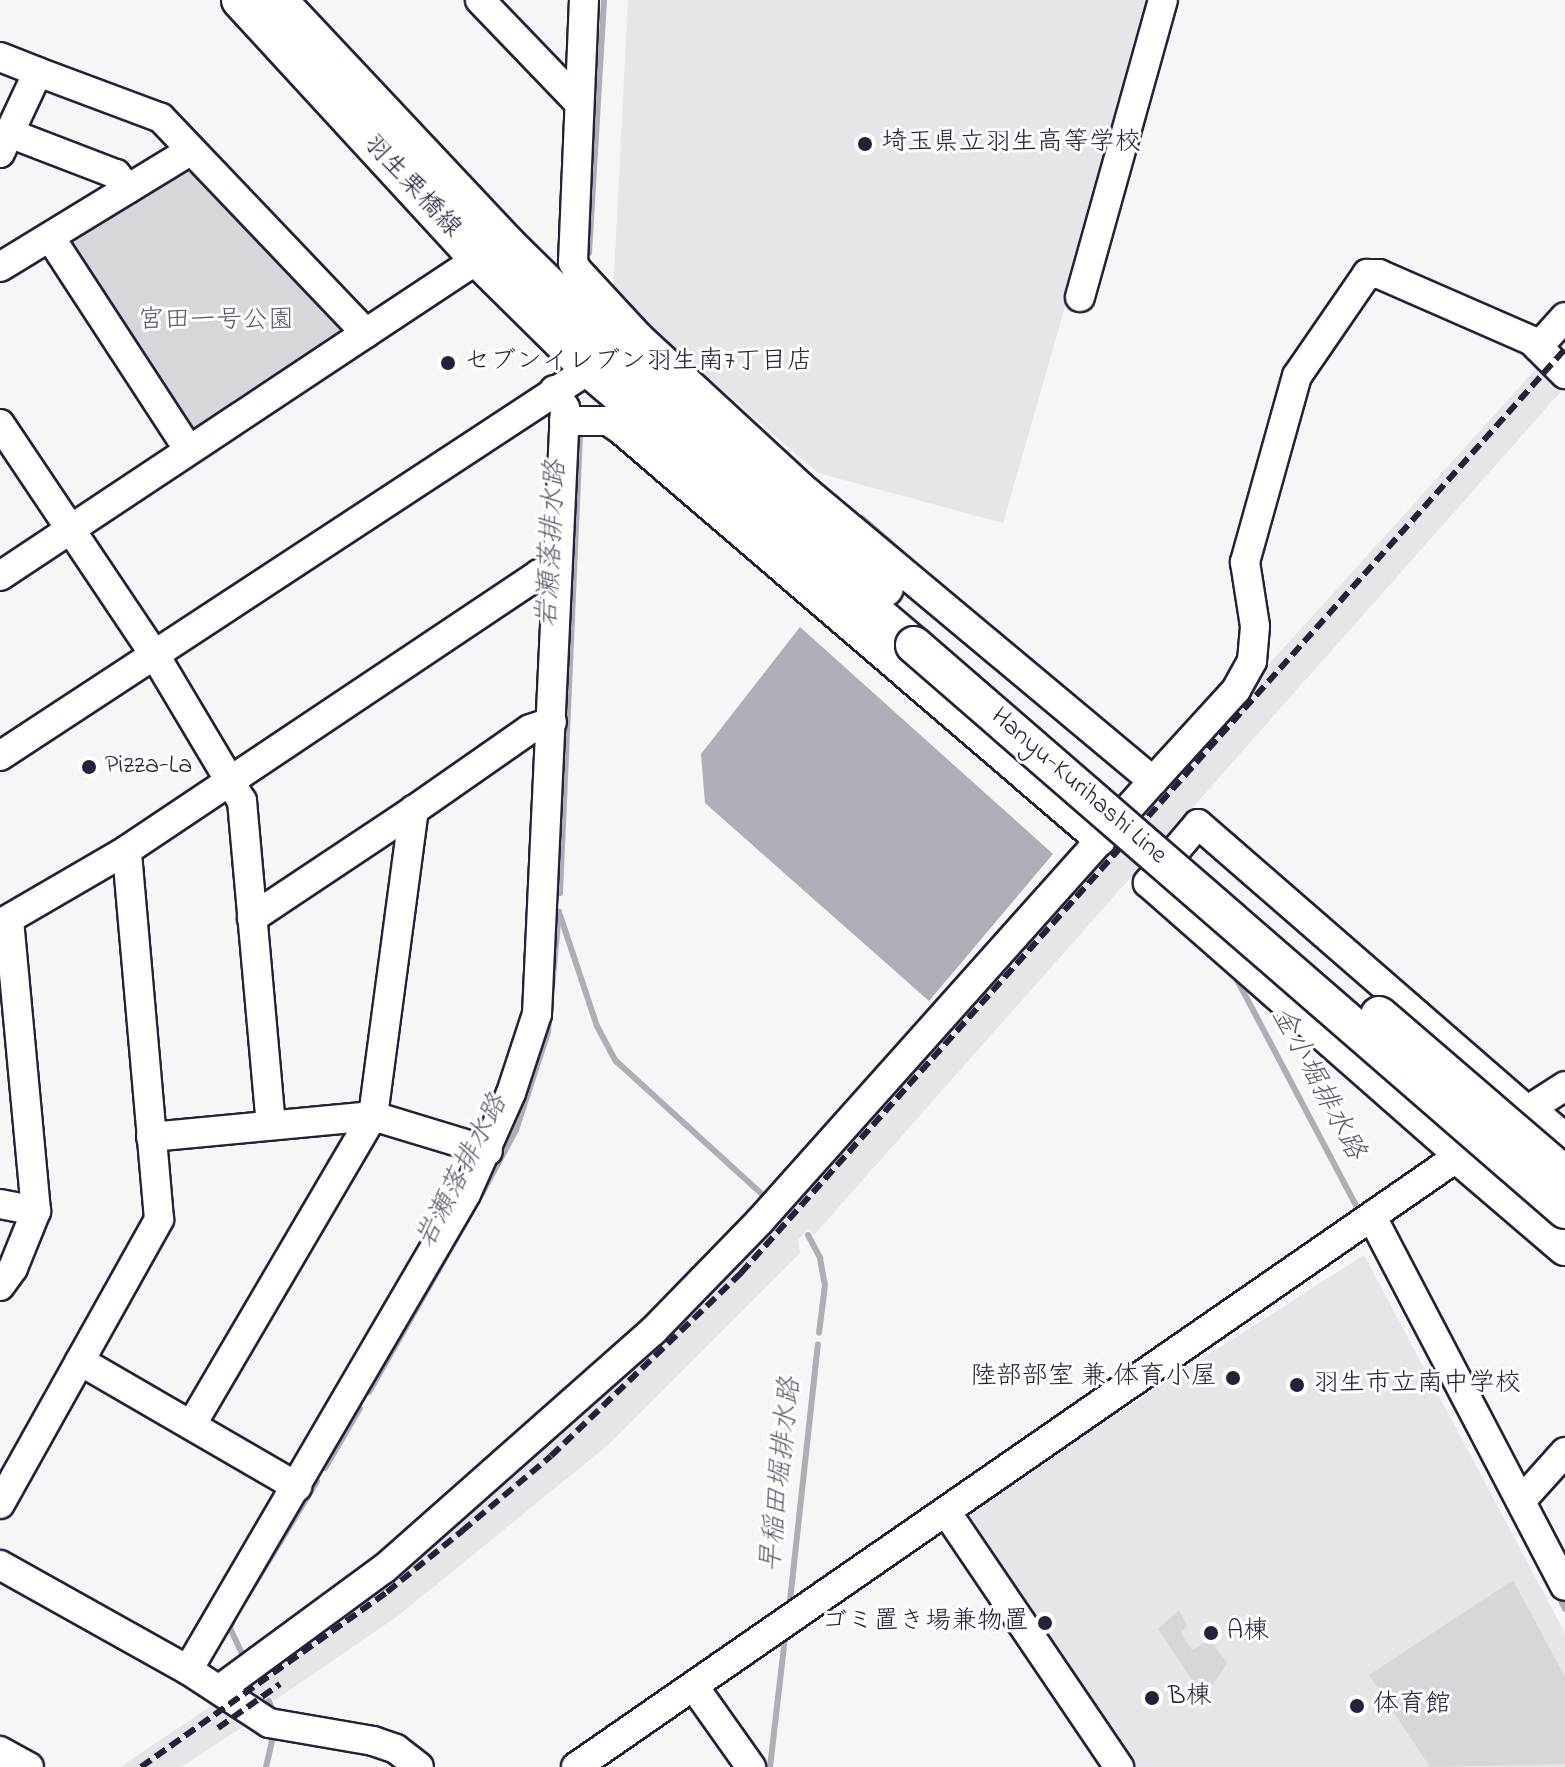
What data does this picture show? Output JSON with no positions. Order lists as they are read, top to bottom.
{
  "streets": {
    "main road": ["羽生栗橋線", "Hanyu-Kurihashi Line"]
  },
  "crossings": [
    ["羽生栗橋線", "Hanyu-Kurihashi Line"]
  ],
  "water": ["岩瀬落排水路", "金小堀排水路", "早稲田堀排水路"],
  "parks": ["宮田一号公園"],
  "places": [
    "埼玉県立羽生高等学校",
    "セブンイレブン羽生南7丁目店",
    "Pizza-La",
    "陸部部室 兼 体育小屋",
    "羽生市立南中学校",
    "ゴミ置き場兼物置",
    "A棟",
    "B棟",
    "体育館"
  ]
}
